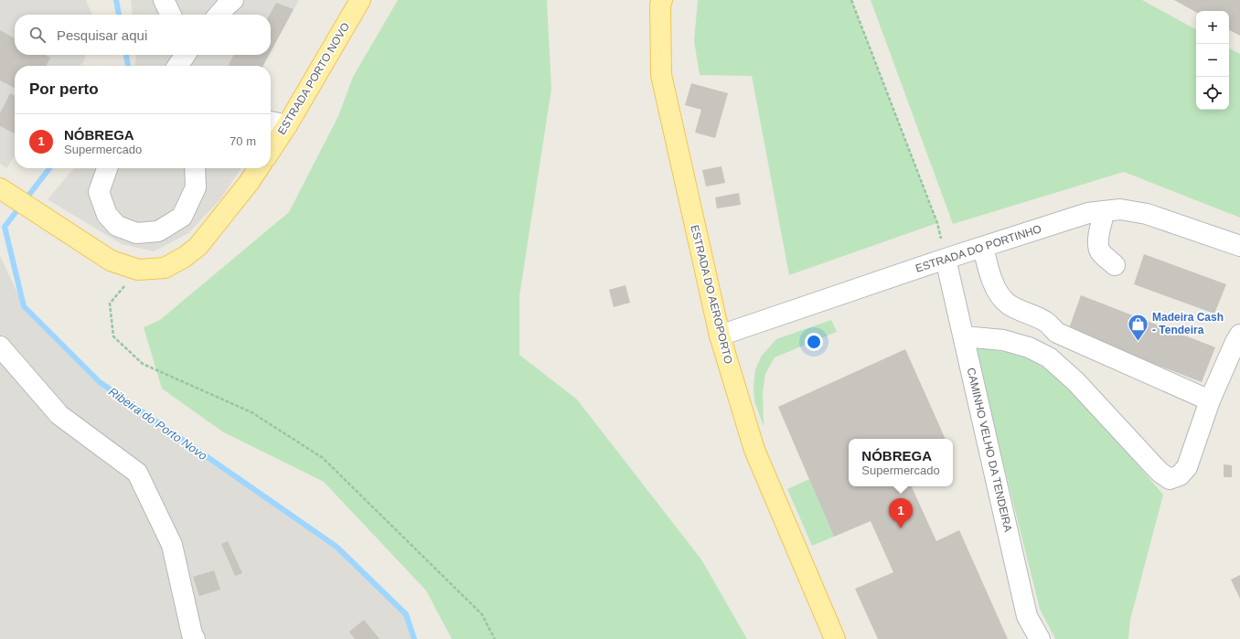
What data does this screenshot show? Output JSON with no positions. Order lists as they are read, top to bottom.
{
  "streets": {
    "main road": ["ESTRADA PORTO NOVO", "ESTRADA DO AEROPORTO"],
    "street": ["ESTRADA DO PORTINHO", "CAMINHO VELHO DA TENDEIRA"]
  },
  "crossings": [
    ["ESTRADA DO PORTINHO", "ESTRADA DO AEROPORTO"],
    ["ESTRADA DO PORTINHO", "CAMINHO VELHO DA TENDEIRA"]
  ],
  "water": ["Ribeira do Porto Novo"],
  "places": {
    "shop": ["Madeira Cash - Tendeira"]
  },
  "page": {
    "map_buttons": ["+", "−"],
    "search": "Pesquisar aqui",
    "heading": "Por perto",
    "list": [
      {
        "mark": "1",
        "name": "NÓBREGA",
        "note": "Supermercado",
        "value": "70 m"
      }
    ],
    "popup": ["NÓBREGA", "Supermercado"],
    "pins": "1"
  }
}
